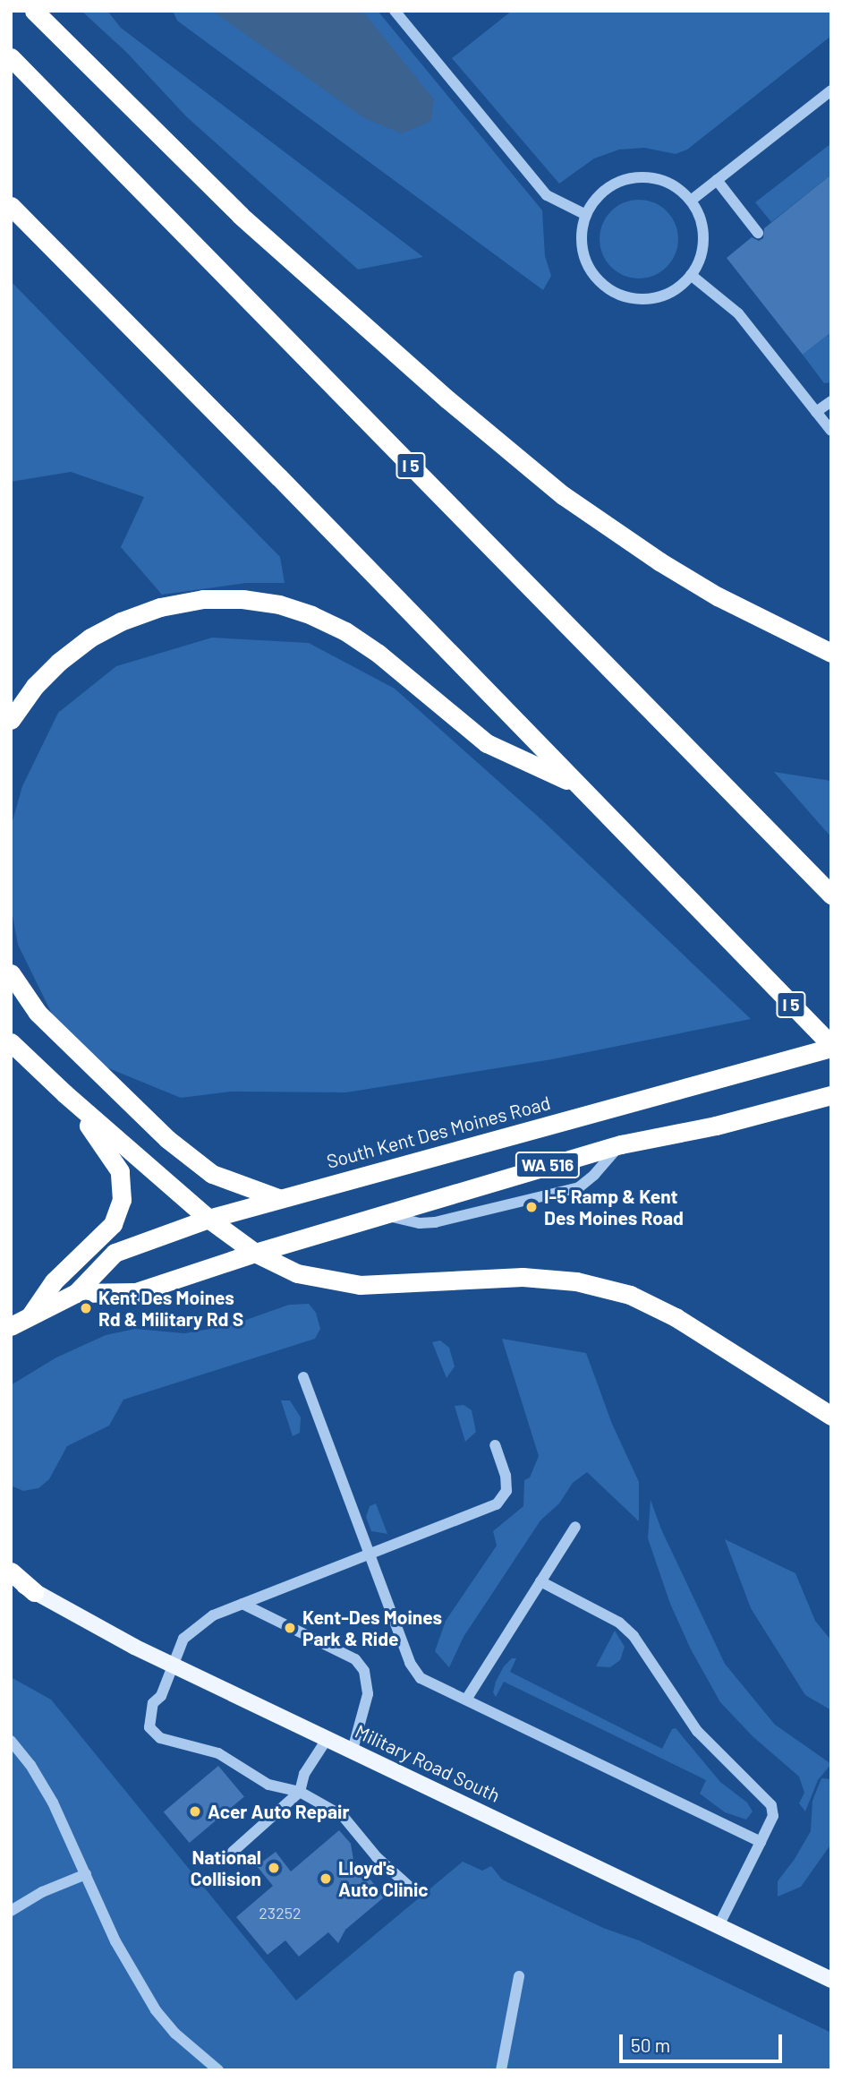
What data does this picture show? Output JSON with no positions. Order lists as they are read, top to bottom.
{
  "streets": {
    "highway": ["I 5", "South Kent Des Moines Road", "WA 516"],
    "main road": ["Military Road South"]
  },
  "crossings": [
    ["I 5", "South Kent Des Moines Road"]
  ],
  "places": [
    "I-5 Ramp & Kent Des Moines Road",
    "Kent Des Moines Rd & Military Rd S",
    "Kent-Des Moines Park & Ride",
    "Acer Auto Repair",
    "National Collision",
    "Lloyd's Auto Clinic"
  ],
  "house_numbers": ["23252"],
  "scale_bar": "50 m"
}
